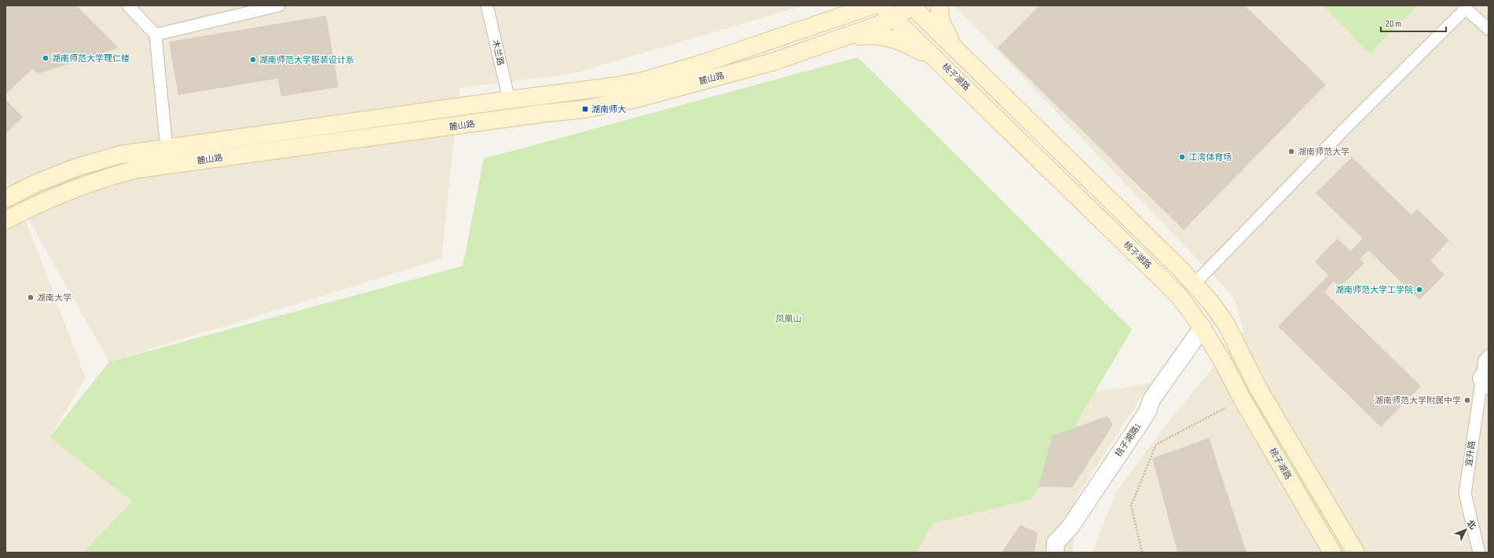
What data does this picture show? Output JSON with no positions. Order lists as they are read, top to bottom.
{
  "streets": {
    "main road": ["桃子湖路", "麓山路"],
    "street": ["桃子湖路1"],
    "lane": ["木兰路", "宜升路"]
  },
  "crossings": [
    ["木兰路", "麓山路"],
    ["桃子湖路", "麓山路"],
    ["桃子湖路", "桃子湖路1"]
  ],
  "parks": ["凤凰山"],
  "places": {
    "other": [
      "湖南师范大学理仁楼",
      "湖南师范大学服装设计系",
      "湖南师范大学",
      "江湾体育场",
      "湖南师范大学工学院",
      "湖南大学",
      "湖南师范大学附属中学"
    ],
    "transit": ["湖南师大"]
  },
  "scale_bar": "20 m",
  "north": "top right"
}
